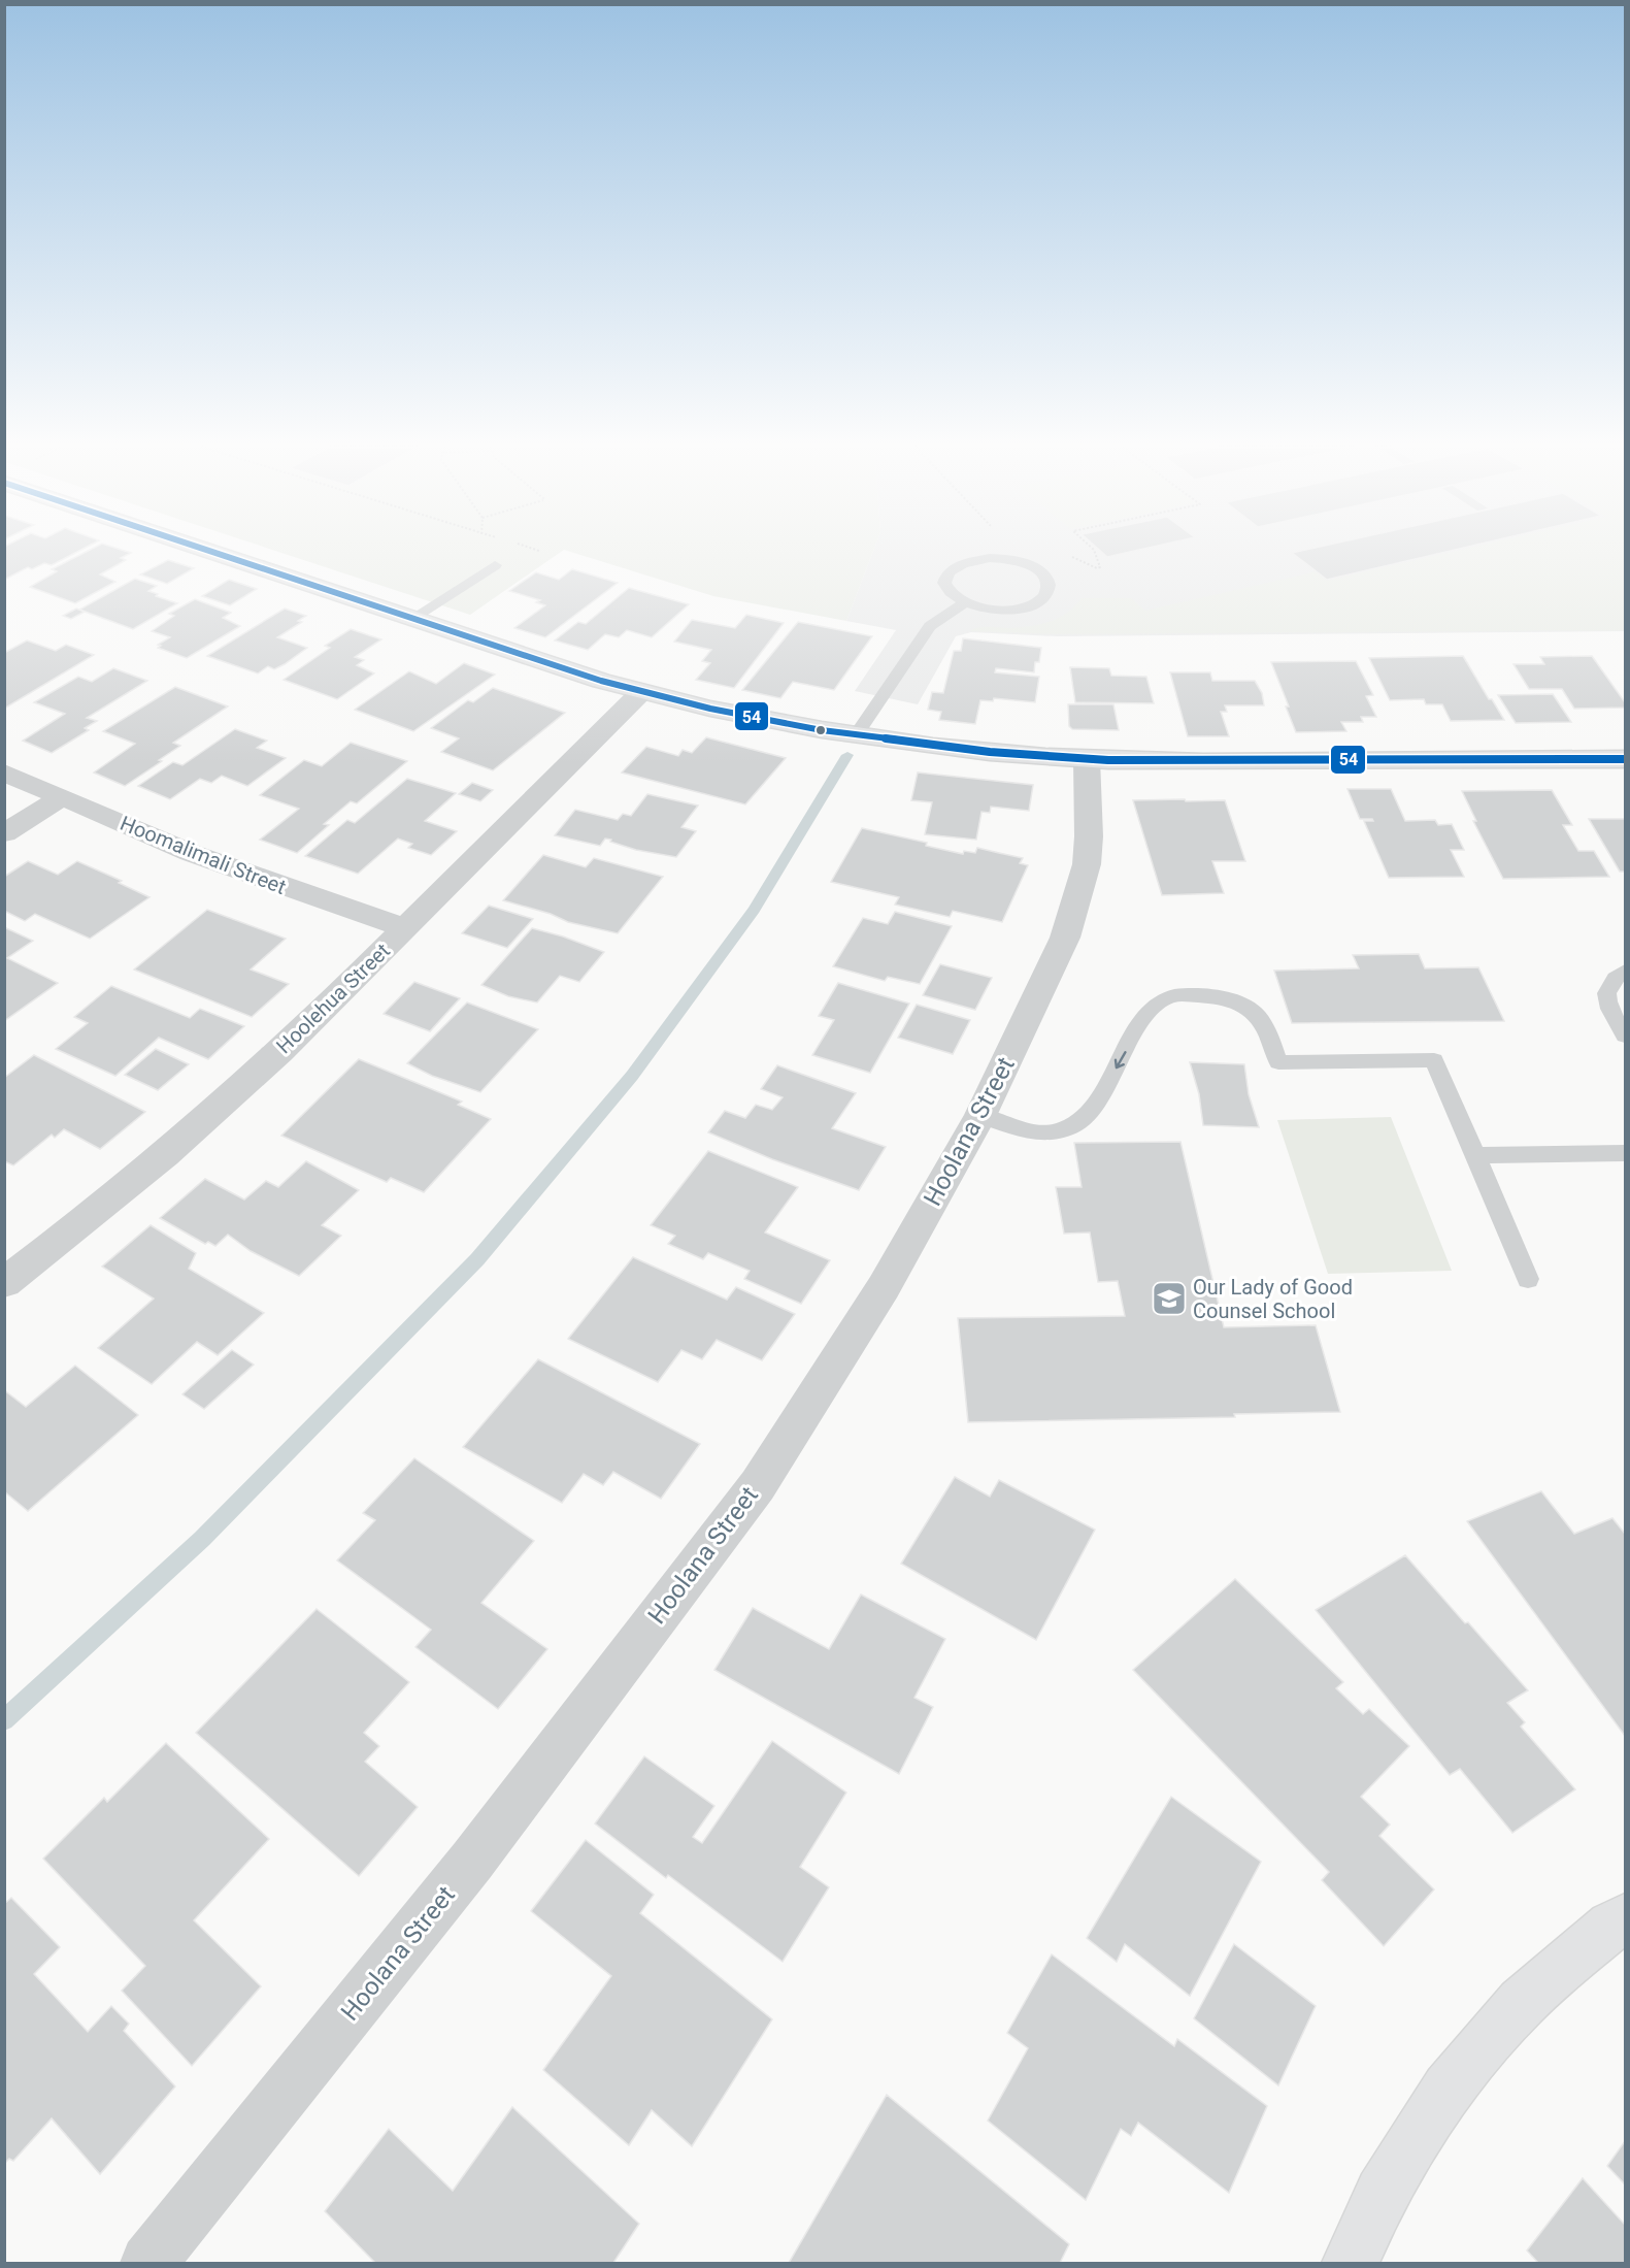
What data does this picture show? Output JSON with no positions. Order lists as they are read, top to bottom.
{
  "streets": {
    "street": ["Hoomalimali Street", "Hoolehua Street", "Hoolana Street"]
  },
  "crossings": [
    ["Hoomalimali Street", "Hoolehua Street"]
  ],
  "places": {
    "school or university": ["Our Lady of Good Counsel School"]
  },
  "lines": ["transit line 54"]
}
